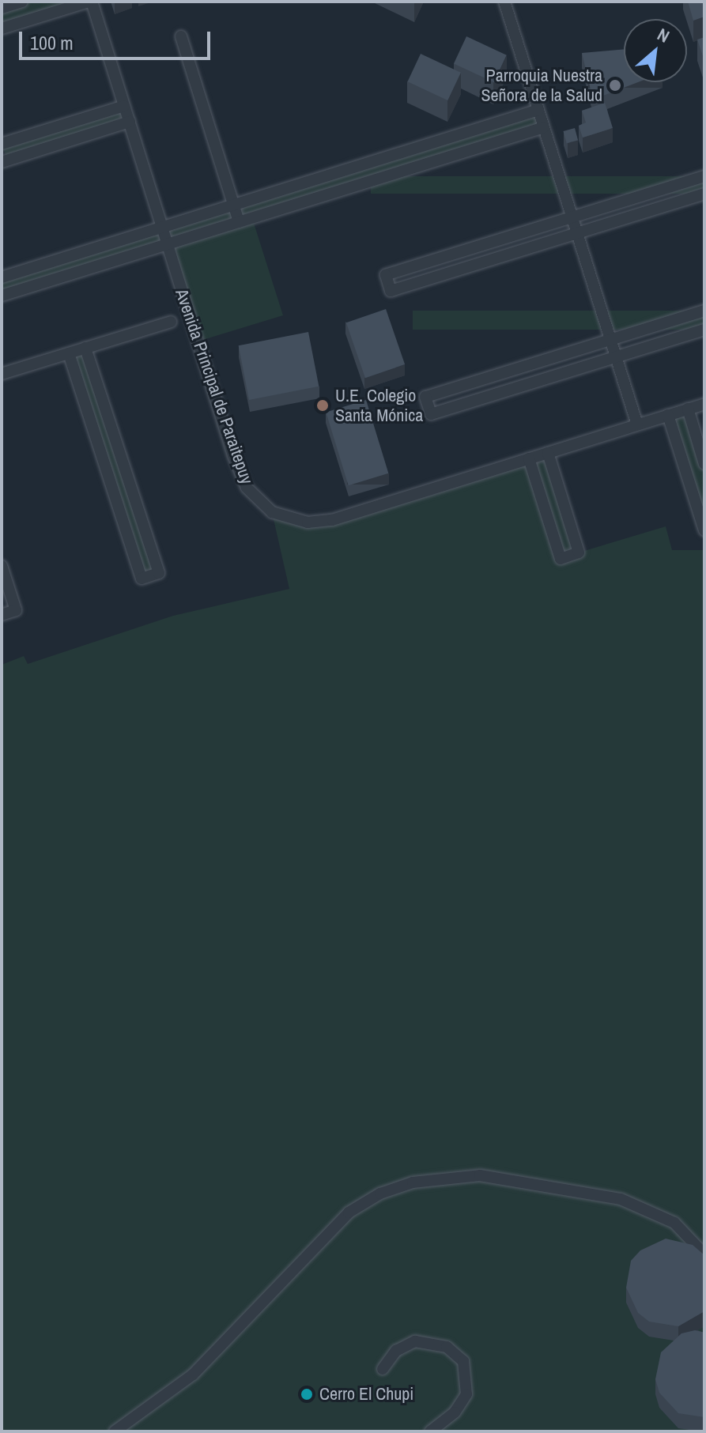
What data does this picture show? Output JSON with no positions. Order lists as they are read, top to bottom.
{
  "streets": {
    "street": ["Avenida Principal de Paraitepuy"]
  },
  "places": ["Parroquia Nuestra Señora de la Salud", "U.E. Colegio Santa Mónica", "Cerro El Chupi"],
  "scale_bar": "100 m",
  "north": "top right"
}
